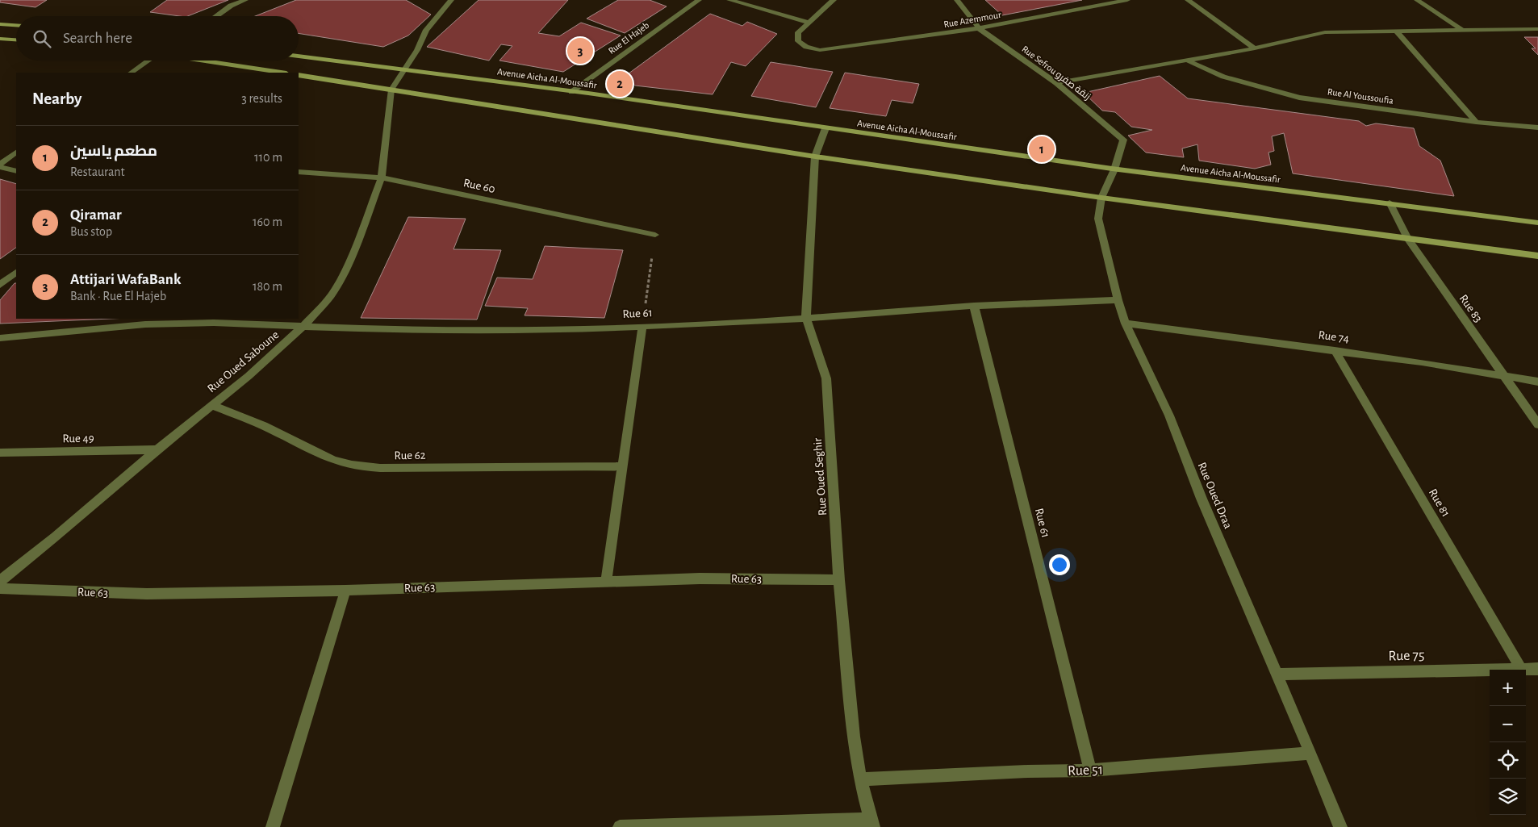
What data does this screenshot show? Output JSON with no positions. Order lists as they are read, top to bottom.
{
  "streets": {
    "main road": ["Avenue Aicha Al-Moussafir"],
    "street": [
      "Rue Azemmour",
      "Rue El Hajeb",
      "Rue Sefrou زنقة صفرو",
      "Rue Al Youssoufia",
      "Rue 60",
      "Rue 83",
      "Rue 61",
      "Rue 74",
      "Rue Oued Saboune",
      "Rue 49",
      "Rue 62",
      "Rue Oued Seghir",
      "Rue Oued Draa",
      "Rue 81",
      "Rue 63",
      "Rue 75",
      "Rue 51"
    ]
  },
  "crossings": [
    ["Rue Azemmour", "Rue Sefrou زنقة صفرو"],
    ["Rue El Hajeb", "Avenue Aicha Al-Moussafir"],
    ["Rue Sefrou زنقة صفرو", "Avenue Aicha Al-Moussafir"],
    ["Rue Sefrou زنقة صفرو", "Rue Oued Draa"],
    ["Avenue Aicha Al-Moussafir", "Rue 83"],
    ["Avenue Aicha Al-Moussafir", "Rue Oued Seghir"],
    ["Avenue Aicha Al-Moussafir", "Rue Oued Draa"],
    ["Rue 60", "Rue Oued Saboune"],
    ["Rue 83", "Rue 74"],
    ["Rue 61", "Rue Oued Saboune"],
    ["Rue 61", "Rue Oued Seghir"],
    ["Rue 61", "Rue Oued Draa"],
    ["Rue 61", "Rue 51"],
    ["Rue 74", "Rue Oued Draa"],
    ["Rue 74", "Rue 81"],
    ["Rue Oued Saboune", "Rue 49"],
    ["Rue Oued Saboune", "Rue 62"],
    ["Rue Oued Seghir", "Rue 63"],
    ["Rue Oued Seghir", "Rue 51"],
    ["Rue Oued Draa", "Rue 75"],
    ["Rue Oued Draa", "Rue 51"],
    ["Rue 81", "Rue 75"]
  ],
  "page": {
    "search": "Search here",
    "pins": ["3", "2", "1"],
    "heading": ["Nearby", "3 results"],
    "list": [
      {
        "mark": "1",
        "name": "مطعم ياسين",
        "note": "Restaurant",
        "value": "110 m"
      },
      {
        "mark": "2",
        "name": "Qiramar",
        "note": "Bus stop",
        "value": "160 m"
      },
      {
        "mark": "3",
        "name": "Attijari WafaBank",
        "note": "Bank · Rue El Hajeb",
        "value": "180 m"
      }
    ],
    "map_buttons": ["+", "−"]
  }
}
